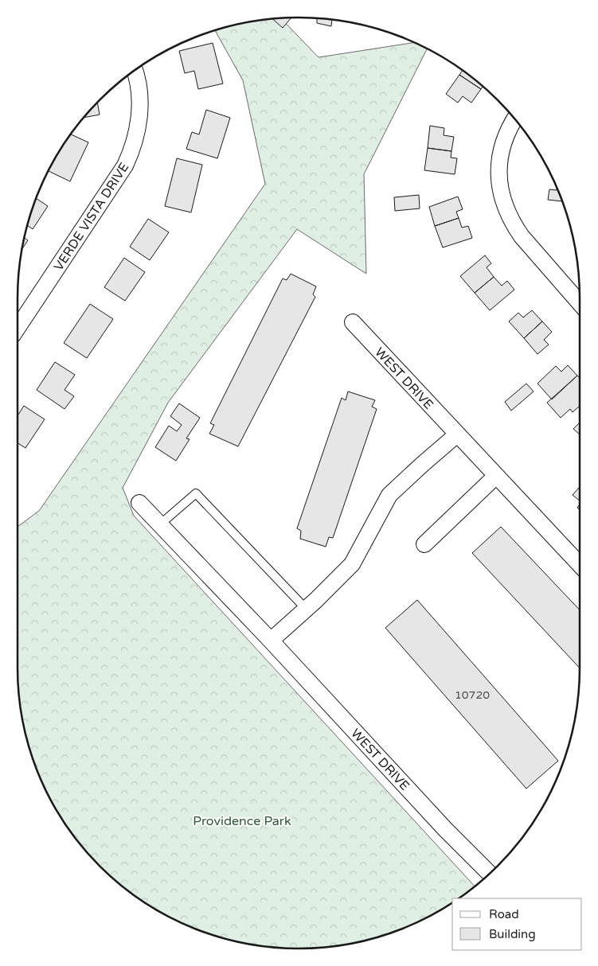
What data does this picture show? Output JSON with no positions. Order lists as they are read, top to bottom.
{
  "streets": {
    "street": ["VERDE VISTA DRIVE", "WEST DRIVE"]
  },
  "parks": ["Providence Park"],
  "house_numbers": ["10720"],
  "legend": ["Road", "Building"]
}
